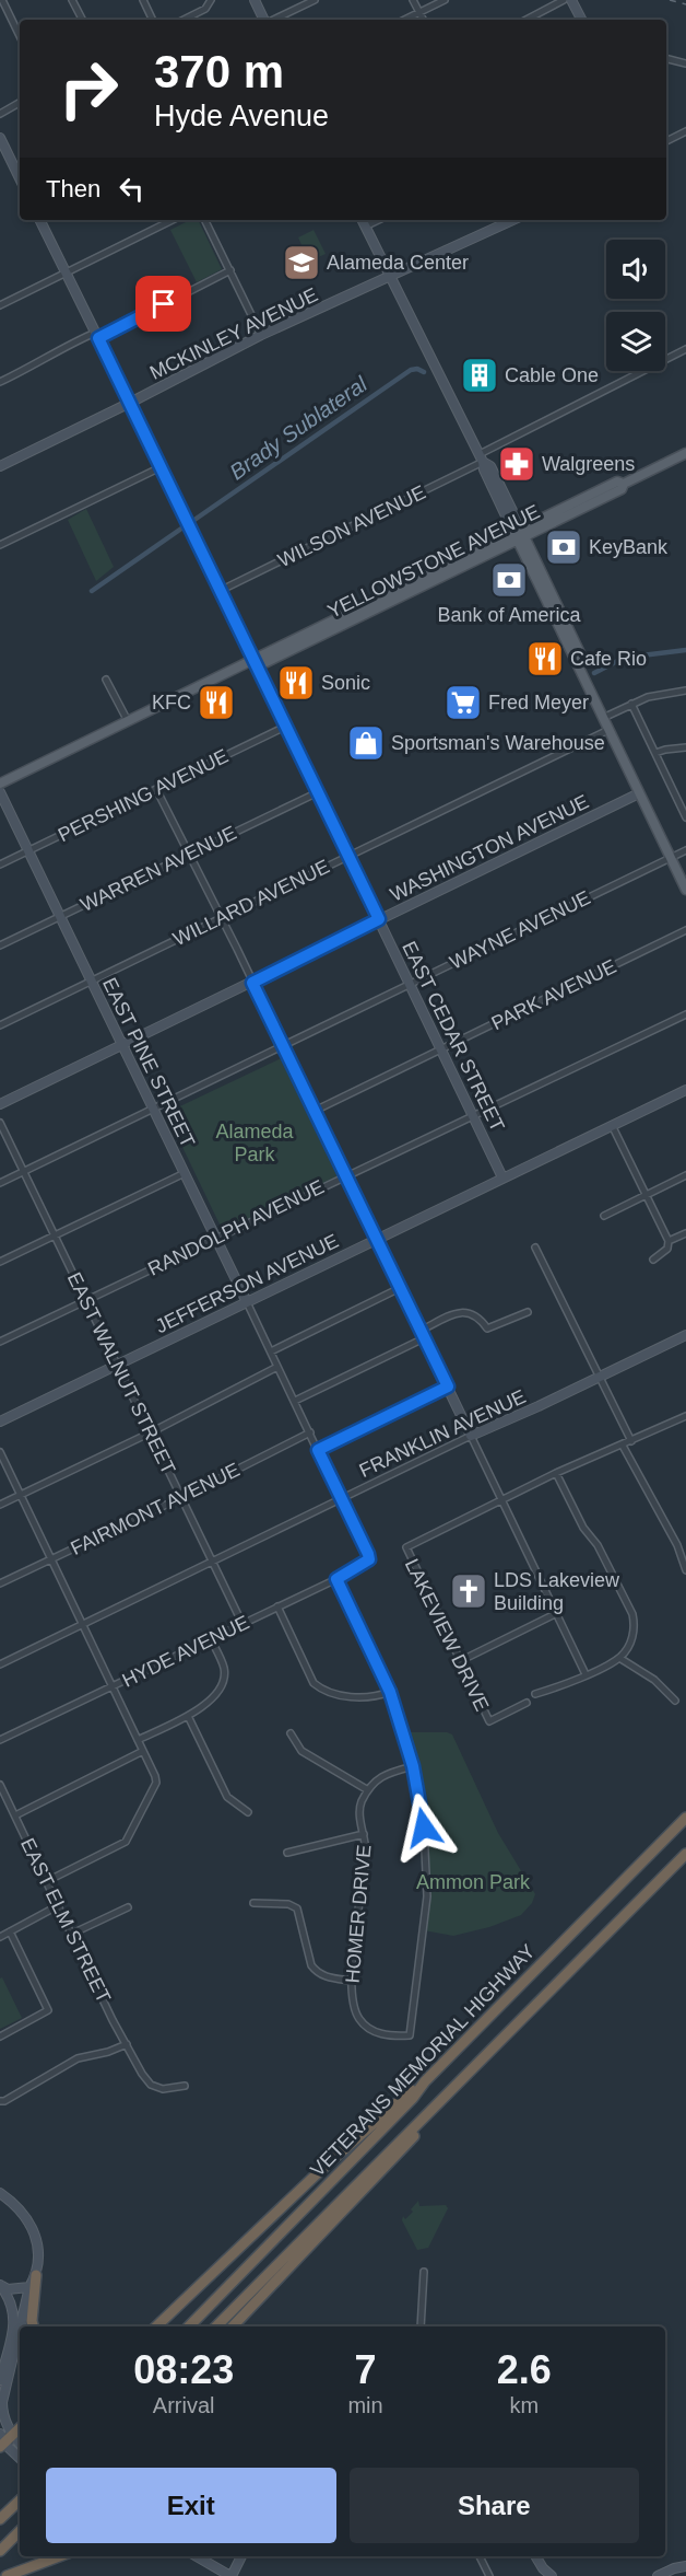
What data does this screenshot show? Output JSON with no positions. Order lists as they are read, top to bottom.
{
  "streets": {
    "highway": ["VETERANS MEMORIAL HIGHWAY"],
    "main road": ["YELLOWSTONE AVENUE"],
    "street": [
      "MCKINLEY AVENUE",
      "WILSON AVENUE",
      "PERSHING AVENUE",
      "WASHINGTON AVENUE",
      "WARREN AVENUE",
      "WILLARD AVENUE",
      "WAYNE AVENUE",
      "PARK AVENUE",
      "EAST CEDAR STREET",
      "EAST PINE STREET",
      "RANDOLPH AVENUE",
      "JEFFERSON AVENUE",
      "EAST WALNUT STREET",
      "FRANKLIN AVENUE",
      "FAIRMONT AVENUE",
      "LAKEVIEW DRIVE",
      "HYDE AVENUE",
      "HOMER DRIVE",
      "EAST ELM STREET"
    ]
  },
  "crossings": [
    ["MCKINLEY AVENUE", "EAST CEDAR STREET"],
    ["WILSON AVENUE", "EAST CEDAR STREET"],
    ["YELLOWSTONE AVENUE", "EAST CEDAR STREET"],
    ["PERSHING AVENUE", "EAST CEDAR STREET"],
    ["PERSHING AVENUE", "EAST PINE STREET"],
    ["WASHINGTON AVENUE", "EAST CEDAR STREET"],
    ["WASHINGTON AVENUE", "EAST PINE STREET"],
    ["WARREN AVENUE", "EAST CEDAR STREET"],
    ["WARREN AVENUE", "EAST PINE STREET"],
    ["WILLARD AVENUE", "EAST CEDAR STREET"],
    ["WILLARD AVENUE", "EAST PINE STREET"],
    ["WAYNE AVENUE", "EAST CEDAR STREET"],
    ["WAYNE AVENUE", "EAST PINE STREET"],
    ["WAYNE AVENUE", "EAST WALNUT STREET"],
    ["PARK AVENUE", "EAST CEDAR STREET"],
    ["EAST CEDAR STREET", "RANDOLPH AVENUE"],
    ["EAST CEDAR STREET", "JEFFERSON AVENUE"],
    ["EAST PINE STREET", "RANDOLPH AVENUE"],
    ["EAST PINE STREET", "JEFFERSON AVENUE"],
    ["EAST PINE STREET", "FRANKLIN AVENUE"],
    ["EAST PINE STREET", "FAIRMONT AVENUE"],
    ["EAST PINE STREET", "HYDE AVENUE"],
    ["RANDOLPH AVENUE", "EAST WALNUT STREET"],
    ["JEFFERSON AVENUE", "EAST WALNUT STREET"],
    ["EAST WALNUT STREET", "FRANKLIN AVENUE"],
    ["EAST WALNUT STREET", "FAIRMONT AVENUE"],
    ["EAST WALNUT STREET", "HYDE AVENUE"]
  ],
  "water": ["Brady Sublateral"],
  "parks": ["Alameda Park", "Ammon Park"],
  "places": {
    "school or university": ["Alameda Center"],
    "building": ["Cable One"],
    "pharmacy": ["Walgreens"],
    "bank": ["KeyBank", "Bank of America"],
    "restaurant": ["Cafe Rio", "Sonic", "KFC"],
    "supermarket": ["Fred Meyer"],
    "shop": ["Sportsman's Warehouse"],
    "church": ["LDS Lakeview Building"]
  },
  "page": {
    "turn": ["370 m", "Hyde Avenue"],
    "then": "Then",
    "eta": [
      "08:23",
      "Arrival",
      "7",
      "min",
      "2.6",
      "km"
    ],
    "buttons": ["Exit", "Share"]
  }
}
